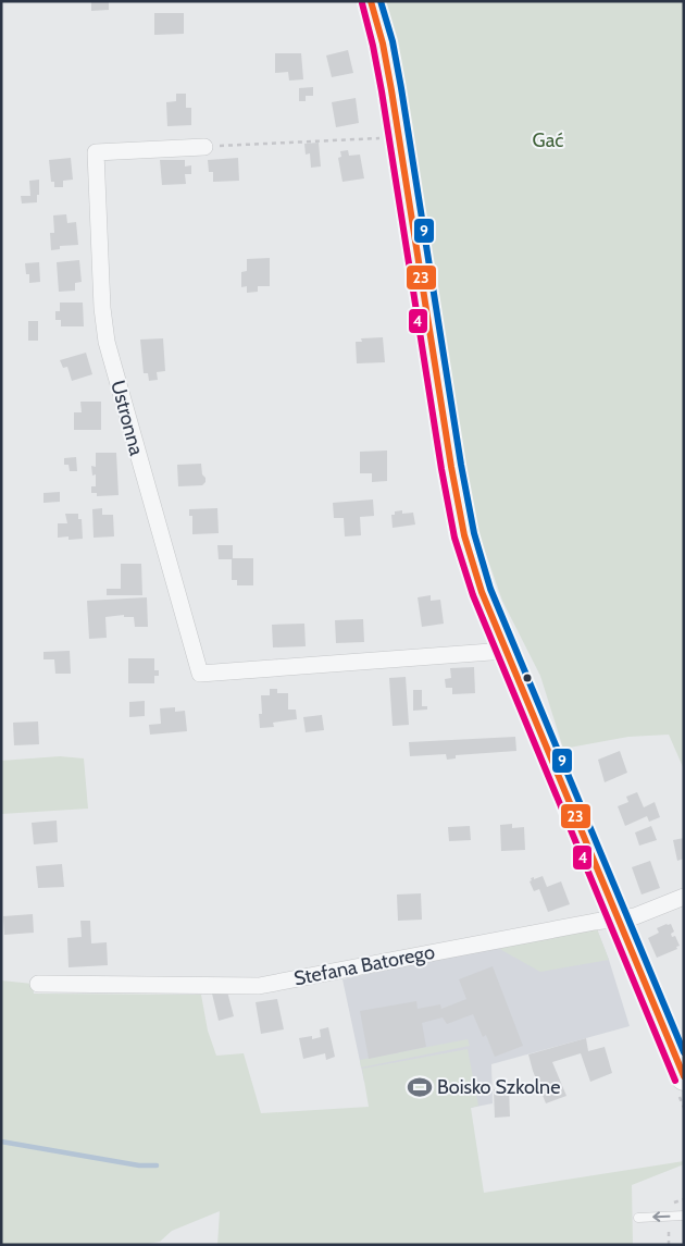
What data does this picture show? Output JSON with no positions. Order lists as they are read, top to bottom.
{
  "streets": {
    "street": ["Ustronna", "Stefana Batorego"]
  },
  "parks": ["Gać"],
  "places": {
    "sports": ["Boisko Szkolne"]
  },
  "lines": ["transit line 23", "transit line 9", "transit line 4"]
}
